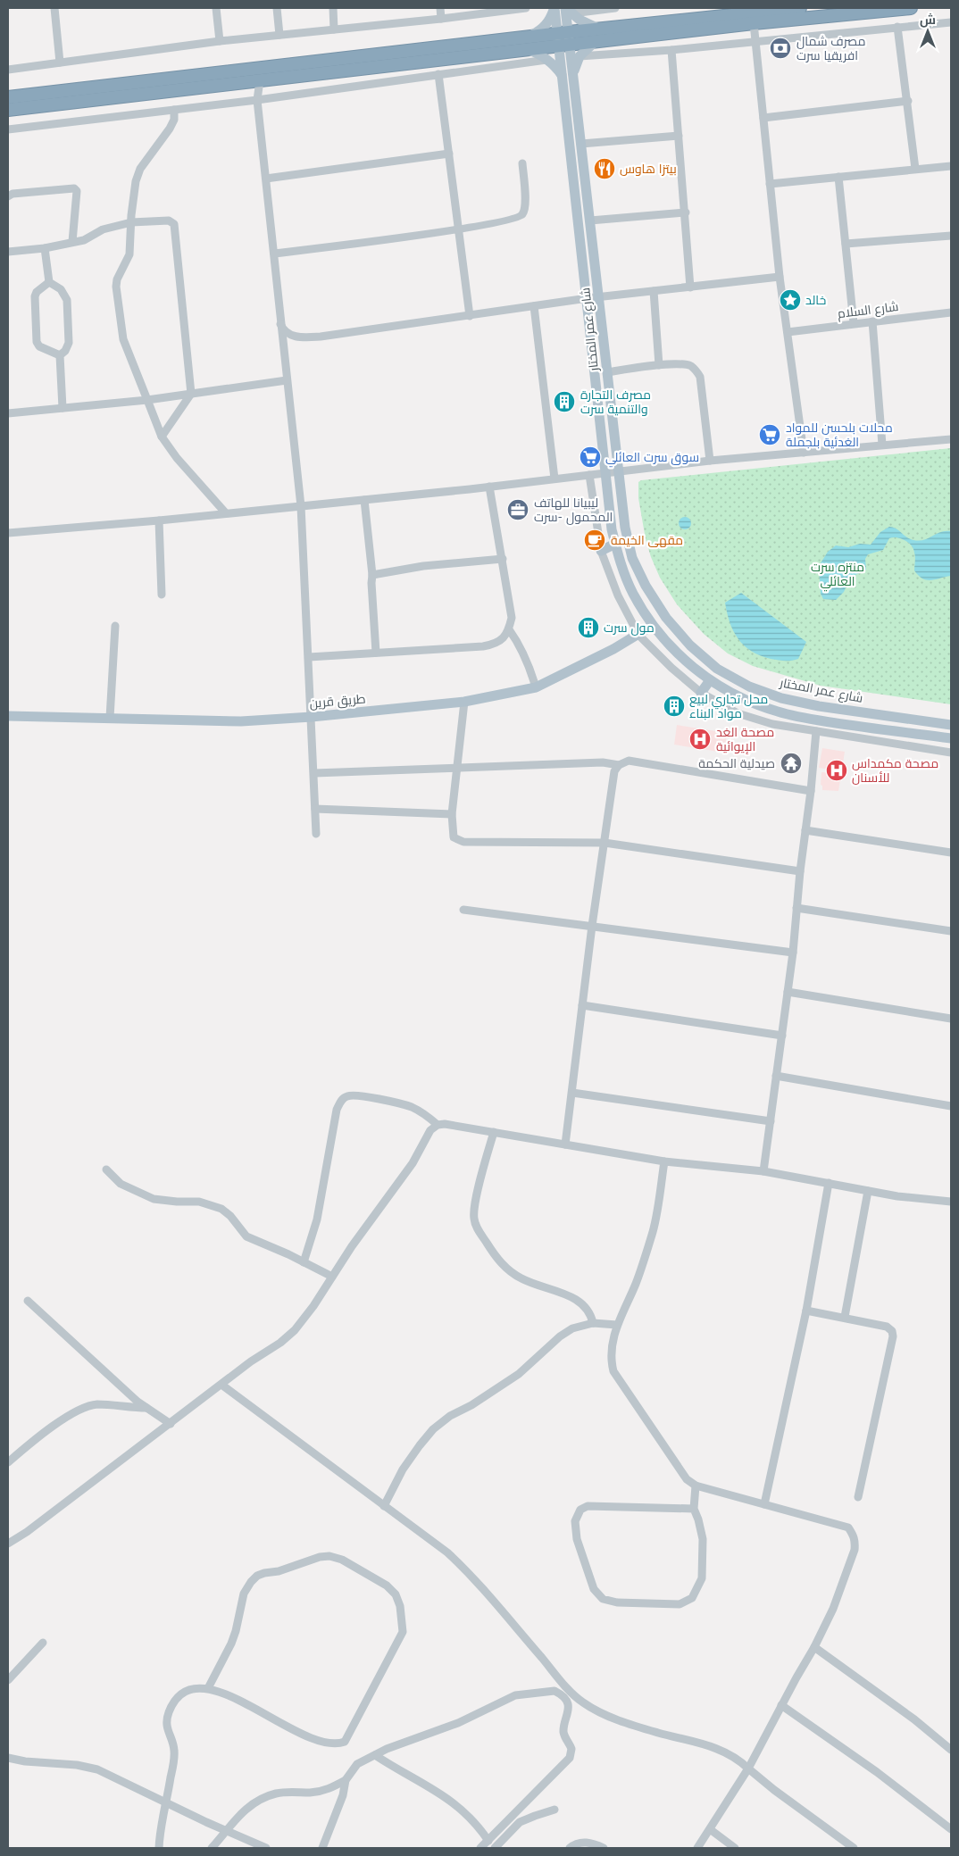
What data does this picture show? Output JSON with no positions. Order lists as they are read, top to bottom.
{
  "streets": {
    "main road": ["شارع عمر المختار", "طريق قرين"],
    "street": ["شارع السلام"]
  },
  "parks": ["منتزه سرت العائلي"],
  "places": {
    "bank": ["مصرف شمال افريقيا سرت"],
    "restaurant": ["بيتزا هاوس"],
    "place": ["خالد"],
    "building": ["مصرف التجارة والتنمية سرت", "مول سرت", "محل تجاري لبيع مواد البناء"],
    "supermarket": ["محلات بلحسن للمواد الغدئية بلجملة", "سوق سرت العائلي"],
    "office": ["ليبيانا للهاتف المحمول -سرت"],
    "cafe": ["مقهى الخيمة"],
    "hospital": ["مصحة الغد الإيوائية", "مصحة مكمداس للأسنان"],
    "temple": ["صيدلية الحكمة"]
  },
  "north": "top"
}
